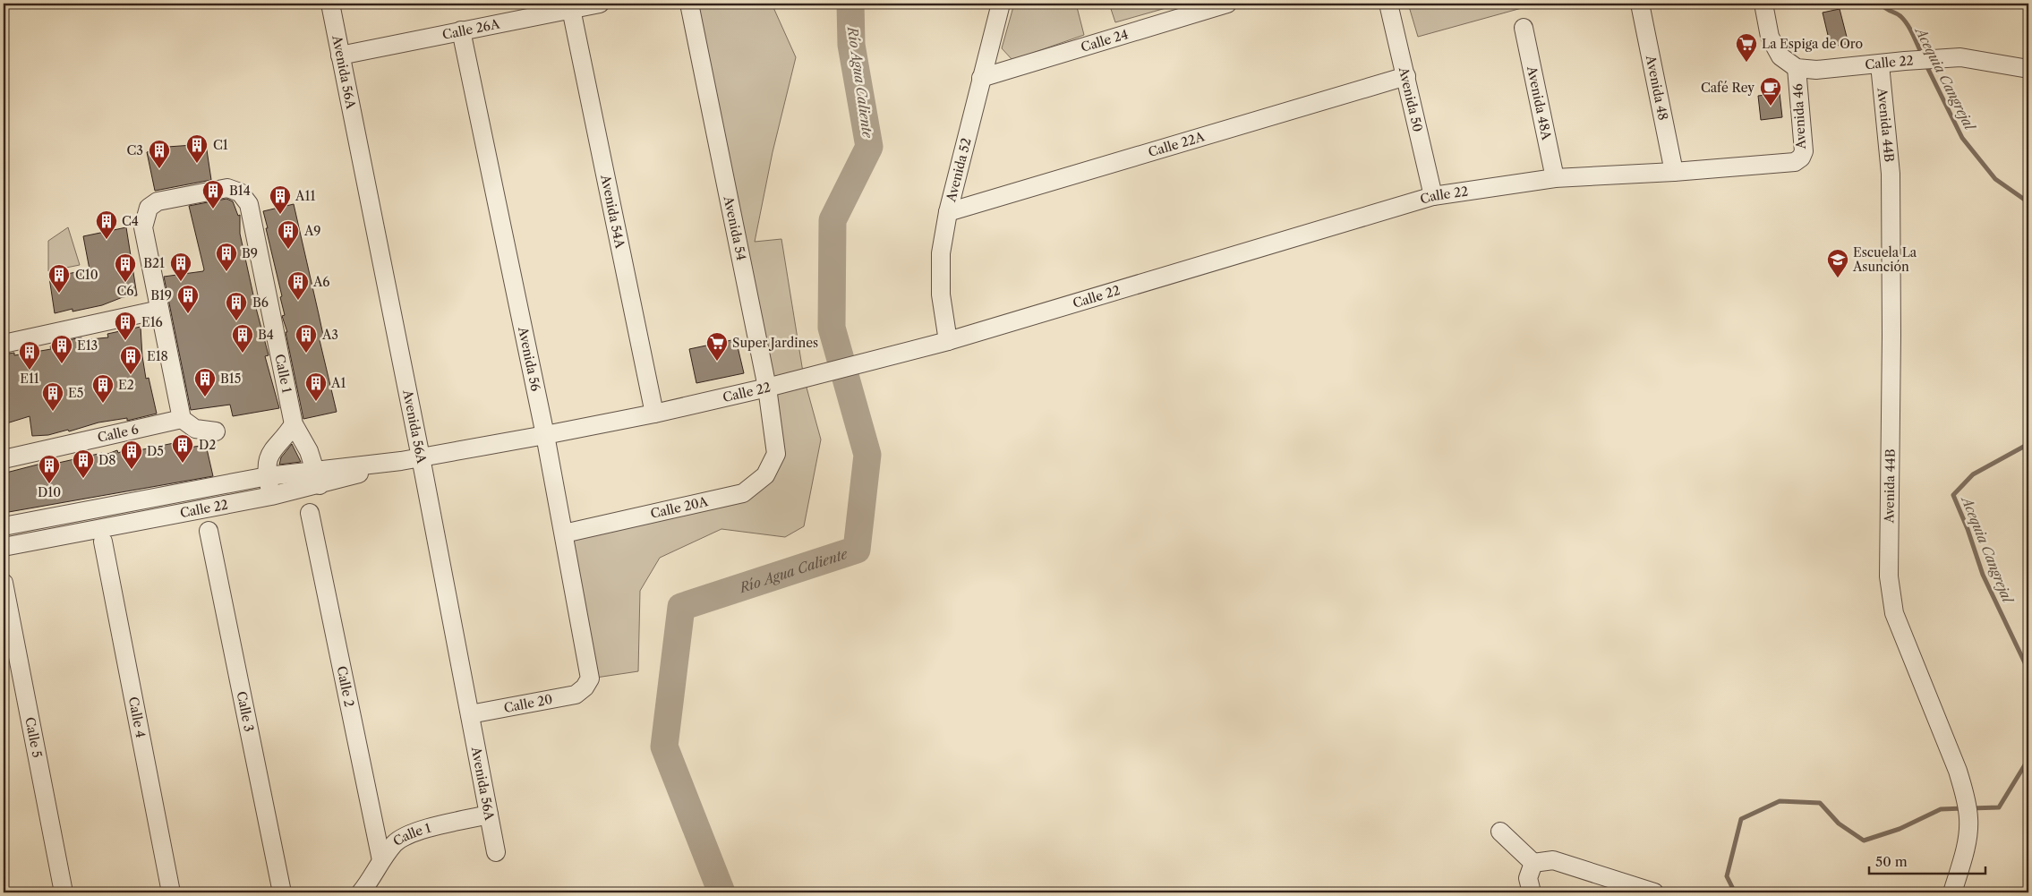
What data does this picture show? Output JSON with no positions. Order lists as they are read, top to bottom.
{
  "streets": {
    "street": [
      "Calle 26A",
      "Calle 24",
      "Calle 22",
      "Avenida 56A",
      "Avenida 48",
      "Avenida 50",
      "Avenida 48A",
      "Avenida 46",
      "Avenida 44B",
      "Calle 22A",
      "Avenida 52",
      "Avenida 54A",
      "Avenida 54",
      "Avenida 56",
      "Calle 1",
      "Calle 6",
      "Calle 20A",
      "Calle 2",
      "Calle 20",
      "Calle 3",
      "Calle 4",
      "Calle 5"
    ]
  },
  "crossings": [
    ["Calle 26A", "Avenida 56A"],
    ["Calle 26A", "Avenida 54A"],
    ["Calle 26A", "Avenida 56"],
    ["Calle 24", "Avenida 52"],
    ["Calle 22", "Avenida 56A"],
    ["Calle 22", "Avenida 48"],
    ["Calle 22", "Avenida 50"],
    ["Calle 22", "Avenida 48A"],
    ["Calle 22", "Avenida 46"],
    ["Calle 22", "Avenida 44B"],
    ["Calle 22", "Avenida 52"],
    ["Calle 22", "Avenida 54A"],
    ["Calle 22", "Avenida 54"],
    ["Calle 22", "Avenida 56"],
    ["Calle 22", "Calle 1"],
    ["Avenida 56A", "Calle 1"],
    ["Avenida 56A", "Calle 20"],
    ["Avenida 50", "Calle 22A"],
    ["Calle 22A", "Avenida 52"],
    ["Avenida 54", "Calle 20A"],
    ["Avenida 56", "Calle 20A"],
    ["Avenida 56", "Calle 20"],
    ["Calle 1", "Calle 2"]
  ],
  "water": ["Acequia Cangrejal", "Río Agua Caliente"],
  "places": {
    "supermarket": ["La Espiga de Oro", "Super Jardines"],
    "cafe": ["Café Rey"],
    "building": [
      "C1",
      "C3",
      "B14",
      "A11",
      "C4",
      "A9",
      "B9",
      "B21",
      "C6",
      "C10",
      "A6",
      "B19",
      "B6",
      "E16",
      "B4",
      "A3",
      "E13",
      "E11",
      "E18",
      "B15",
      "A1",
      "E2",
      "E5",
      "D2",
      "D5",
      "D8",
      "D10"
    ],
    "school or university": ["Escuela La Asunción"]
  },
  "scale_bar": "50 m"
}
